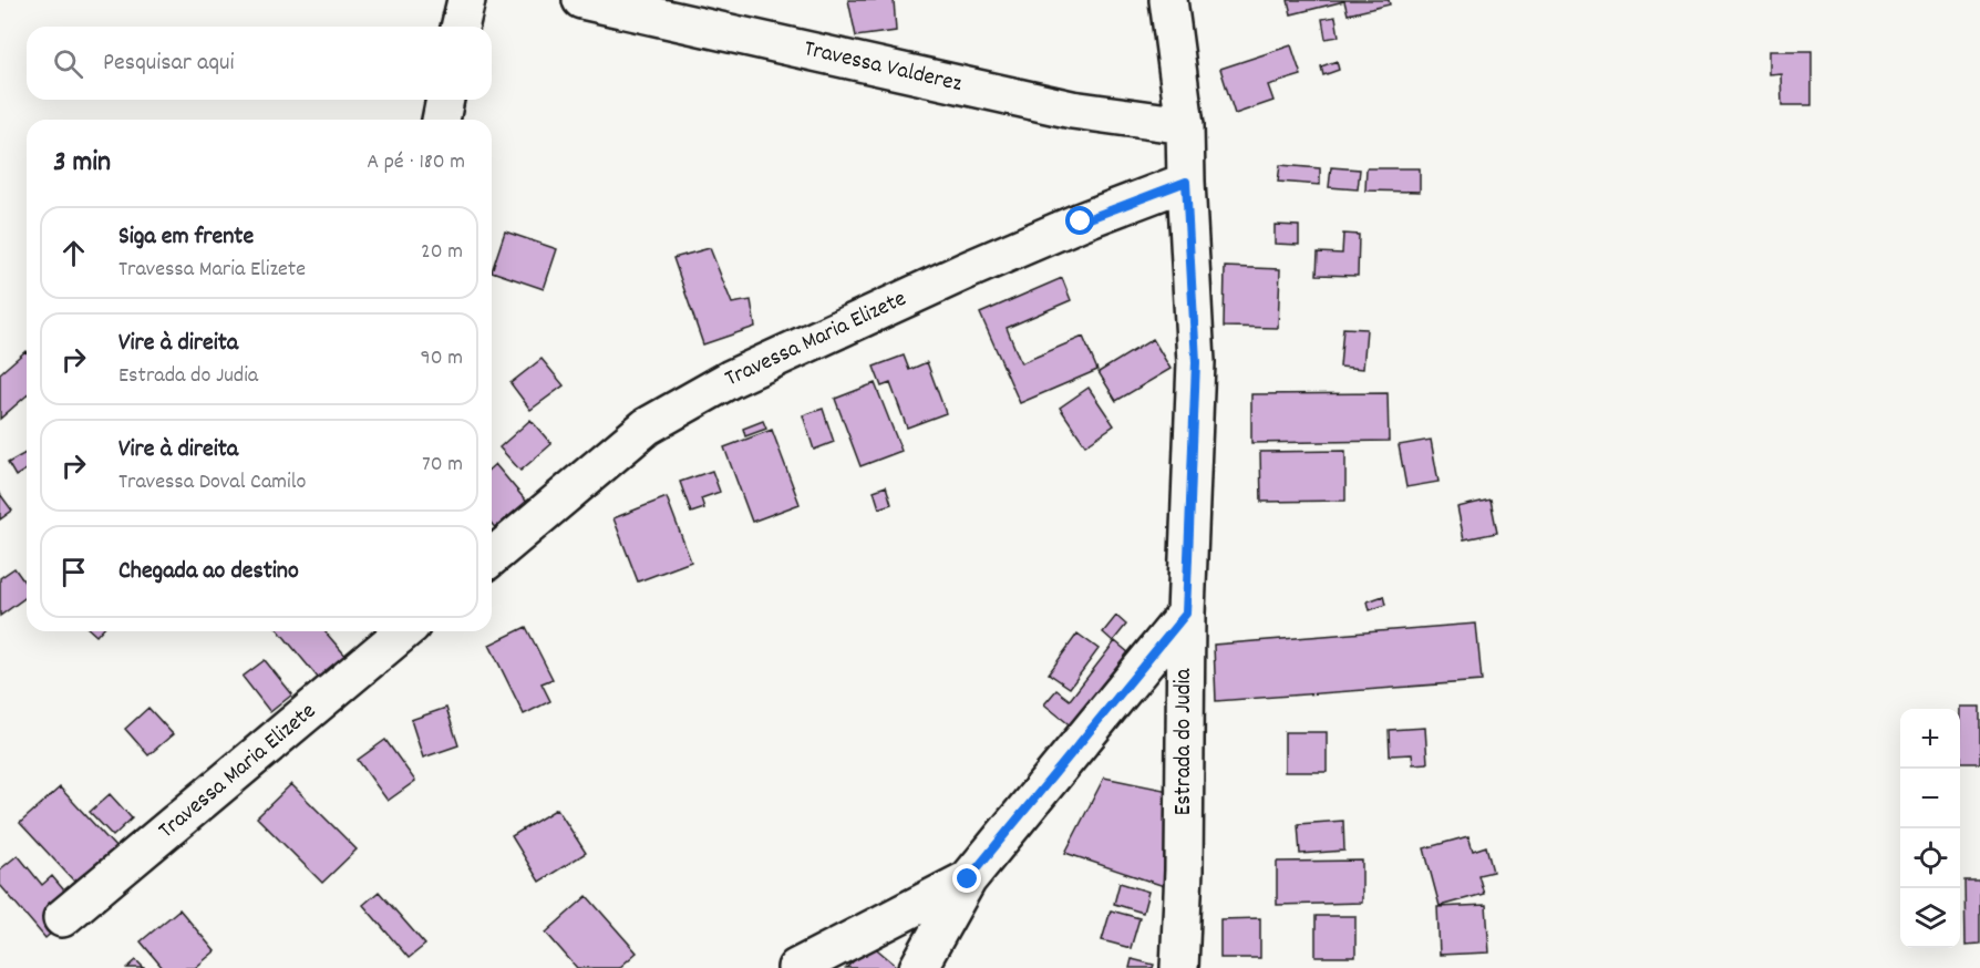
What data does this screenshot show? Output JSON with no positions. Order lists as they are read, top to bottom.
{
  "streets": {
    "street": ["Travessa Valderez", "Travessa Maria Elizete", "Estrada do Judia"]
  },
  "crossings": [
    ["Travessa Valderez", "Estrada do Judia"],
    ["Travessa Maria Elizete", "Estrada do Judia"]
  ],
  "page": {
    "search": "Pesquisar aqui",
    "heading": ["3 min", "A pé · 180 m"],
    "list": [
      ["Siga em frente", "Travessa Maria Elizete", "20 m"],
      ["Vire à direita", "Estrada do Judia", "90 m"],
      ["Vire à direita", "Travessa Doval Camilo", "70 m"],
      "Chegada ao destino"
    ],
    "map_buttons": ["+", "−"]
  }
}
